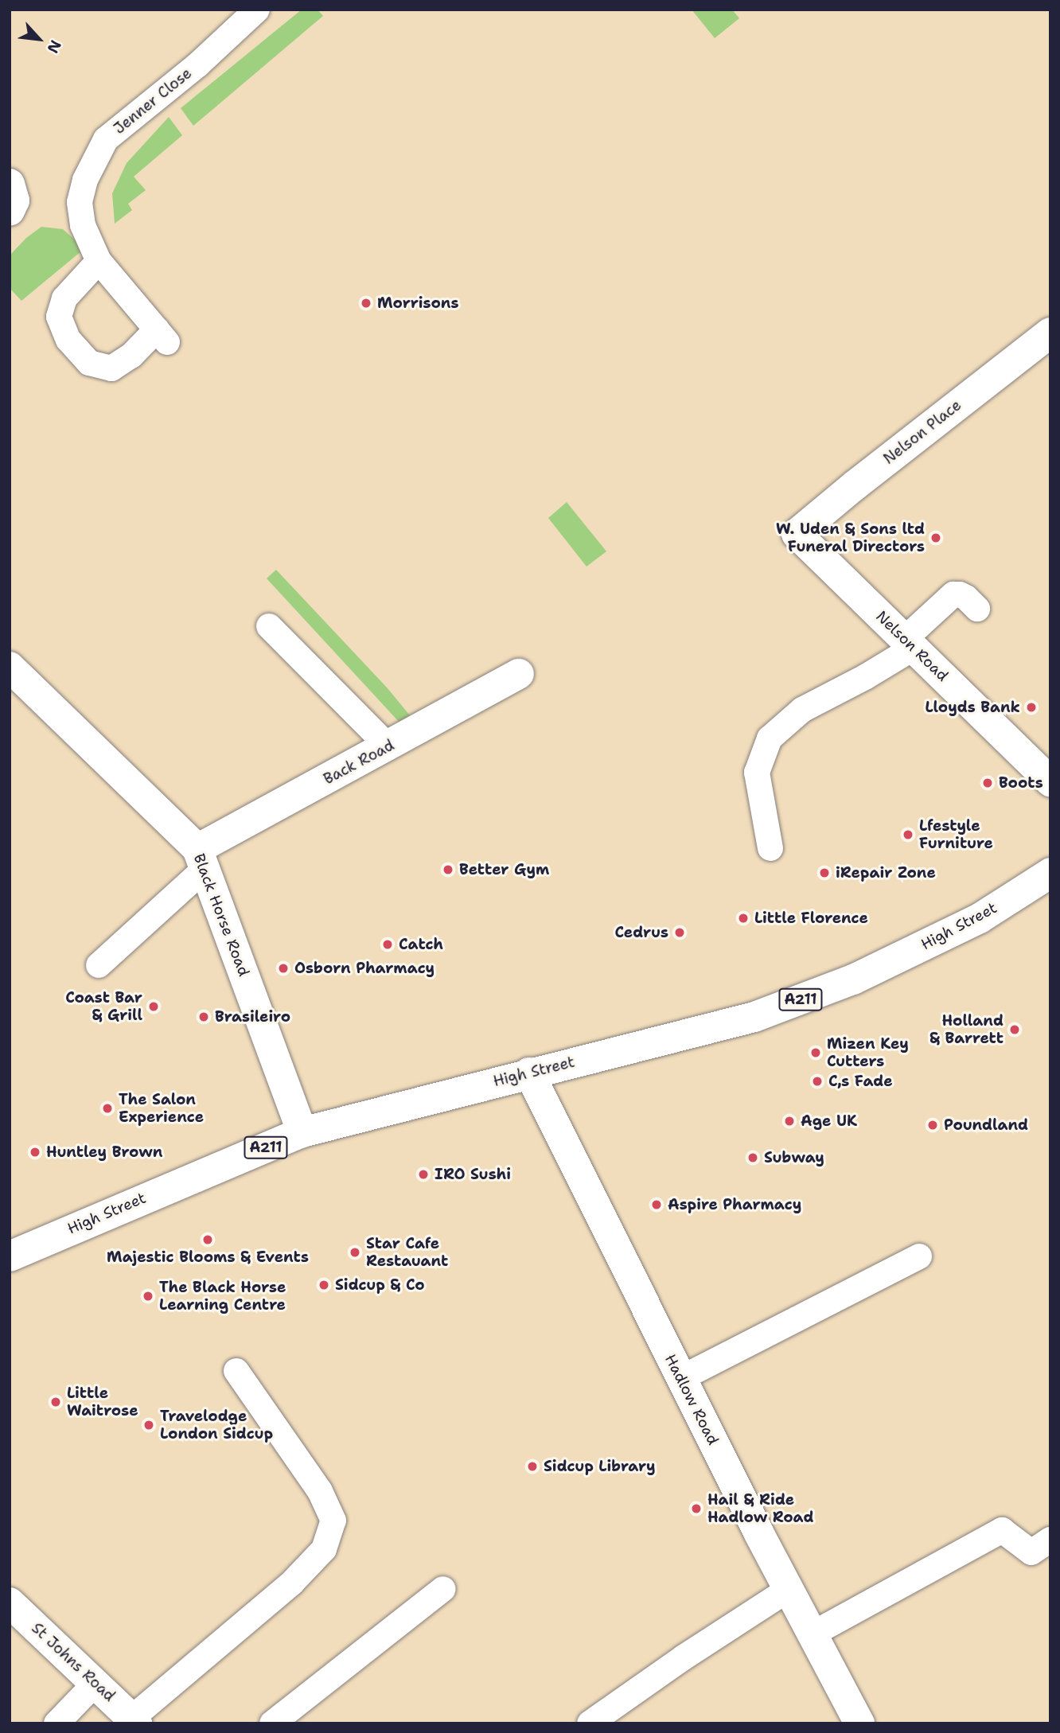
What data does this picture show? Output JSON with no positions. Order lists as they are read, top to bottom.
{
  "streets": {
    "street": [
      "Nelson Place",
      "Nelson Road",
      "Back Road",
      "Black Horse Road",
      "High Street",
      "A211",
      "Hadlow Road",
      "St Johns Road"
    ],
    "lane": ["Jenner Close"]
  },
  "crossings": [
    ["Nelson Place", "Nelson Road"],
    ["Back Road", "Black Horse Road"],
    ["Black Horse Road", "High Street"],
    ["High Street", "Hadlow Road"]
  ],
  "places": [
    "Morrisons",
    "W. Uden & Sons ltd Funeral Directors",
    "Lloyds Bank",
    "Boots",
    "Lfestyle Furniture",
    "Better Gym",
    "iRepair Zone",
    "Little Florence",
    "Cedrus",
    "Catch",
    "Osborn Pharmacy",
    "Coast Bar & Grill",
    "Brasileiro",
    "Holland & Barrett",
    "Mizen Key Cutters",
    "C,s Fade",
    "The Salon Experience",
    "Age UK",
    "Poundland",
    "Huntley Brown",
    "Subway",
    "IRO Sushi",
    "Aspire Pharmacy",
    "Majestic Blooms & Events",
    "Star Cafe Restauant",
    "Sidcup & Co",
    "The Black Horse Learning Centre",
    "Little Waitrose",
    "Travelodge London Sidcup",
    "Sidcup Library",
    "Hail & Ride Hadlow Road"
  ],
  "north": "bottom right"
}
